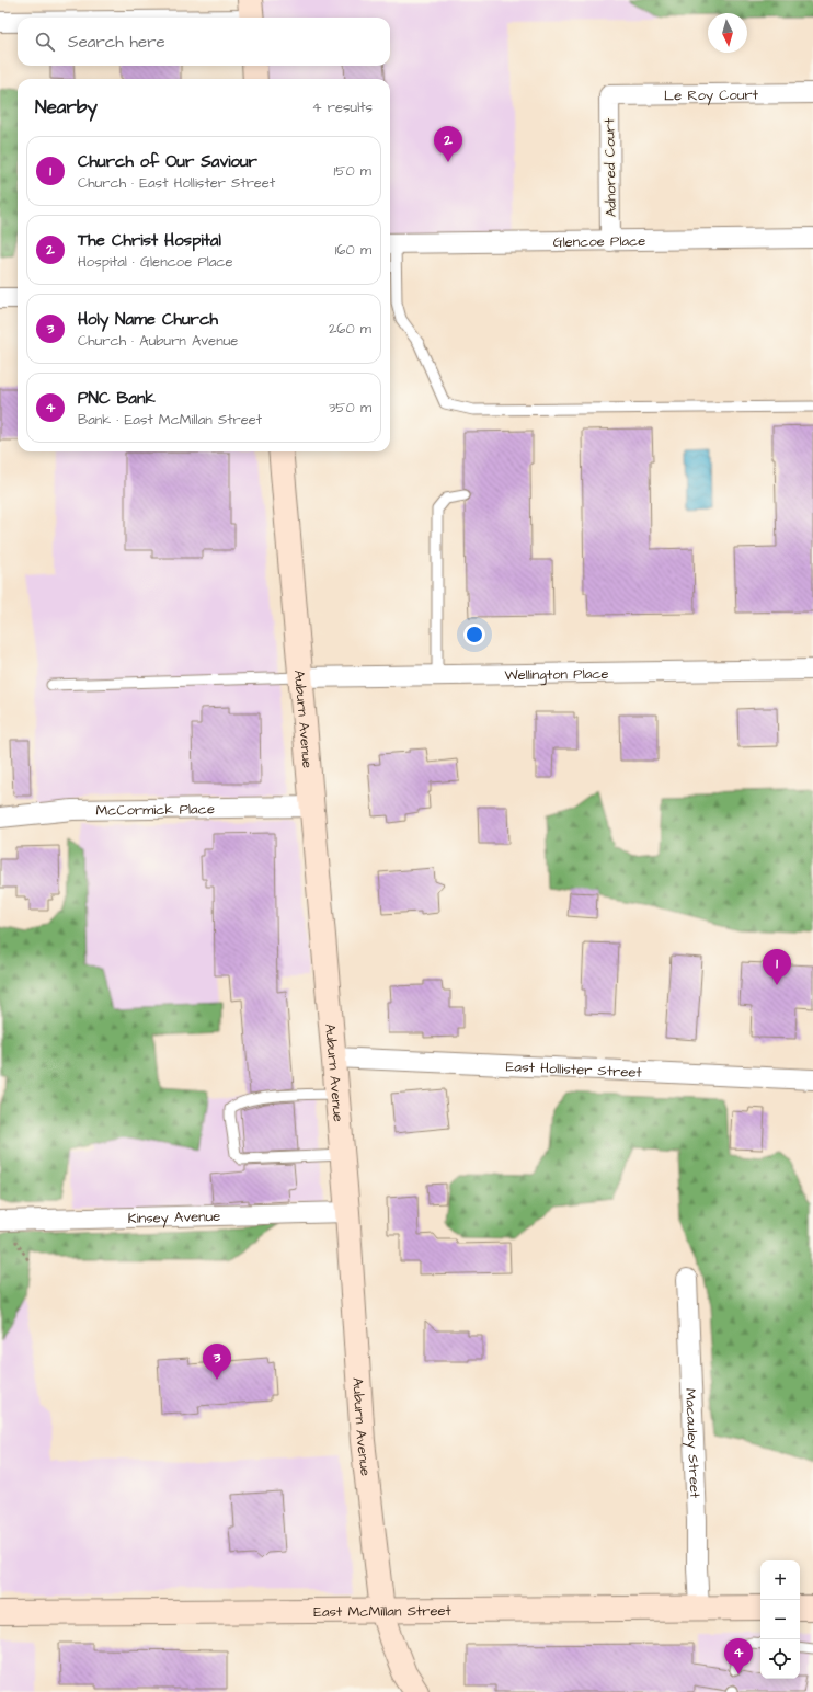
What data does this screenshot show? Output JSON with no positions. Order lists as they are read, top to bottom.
{
  "streets": {
    "main road": ["Auburn Avenue", "East McMillan Street"],
    "street": [
      "Le Roy Court",
      "Adnored Court",
      "Glencoe Place",
      "Wellington Place",
      "McCormick Place",
      "East Hollister Street",
      "Kinsey Avenue",
      "Macauley Street"
    ]
  },
  "crossings": [
    ["Le Roy Court", "Adnored Court"],
    ["Adnored Court", "Glencoe Place"],
    ["Wellington Place", "Auburn Avenue"],
    ["Auburn Avenue", "McCormick Place"],
    ["Auburn Avenue", "East Hollister Street"],
    ["Auburn Avenue", "Kinsey Avenue"],
    ["Auburn Avenue", "East McMillan Street"],
    ["Macauley Street", "East McMillan Street"]
  ],
  "north": "bottom",
  "page": {
    "search": "Search here",
    "heading": ["Nearby", "4 results"],
    "pins": [
      "2",
      "1",
      "3",
      "4"
    ],
    "list": [
      {
        "mark": "1",
        "name": "Church of Our Saviour",
        "note": "Church · East Hollister Street",
        "value": "150 m"
      },
      {
        "mark": "2",
        "name": "The Christ Hospital",
        "note": "Hospital · Glencoe Place",
        "value": "160 m"
      },
      {
        "mark": "3",
        "name": "Holy Name Church",
        "note": "Church · Auburn Avenue",
        "value": "260 m"
      },
      {
        "mark": "4",
        "name": "PNC Bank",
        "note": "Bank · East McMillan Street",
        "value": "350 m"
      }
    ],
    "map_buttons": ["+", "−"]
  }
}
